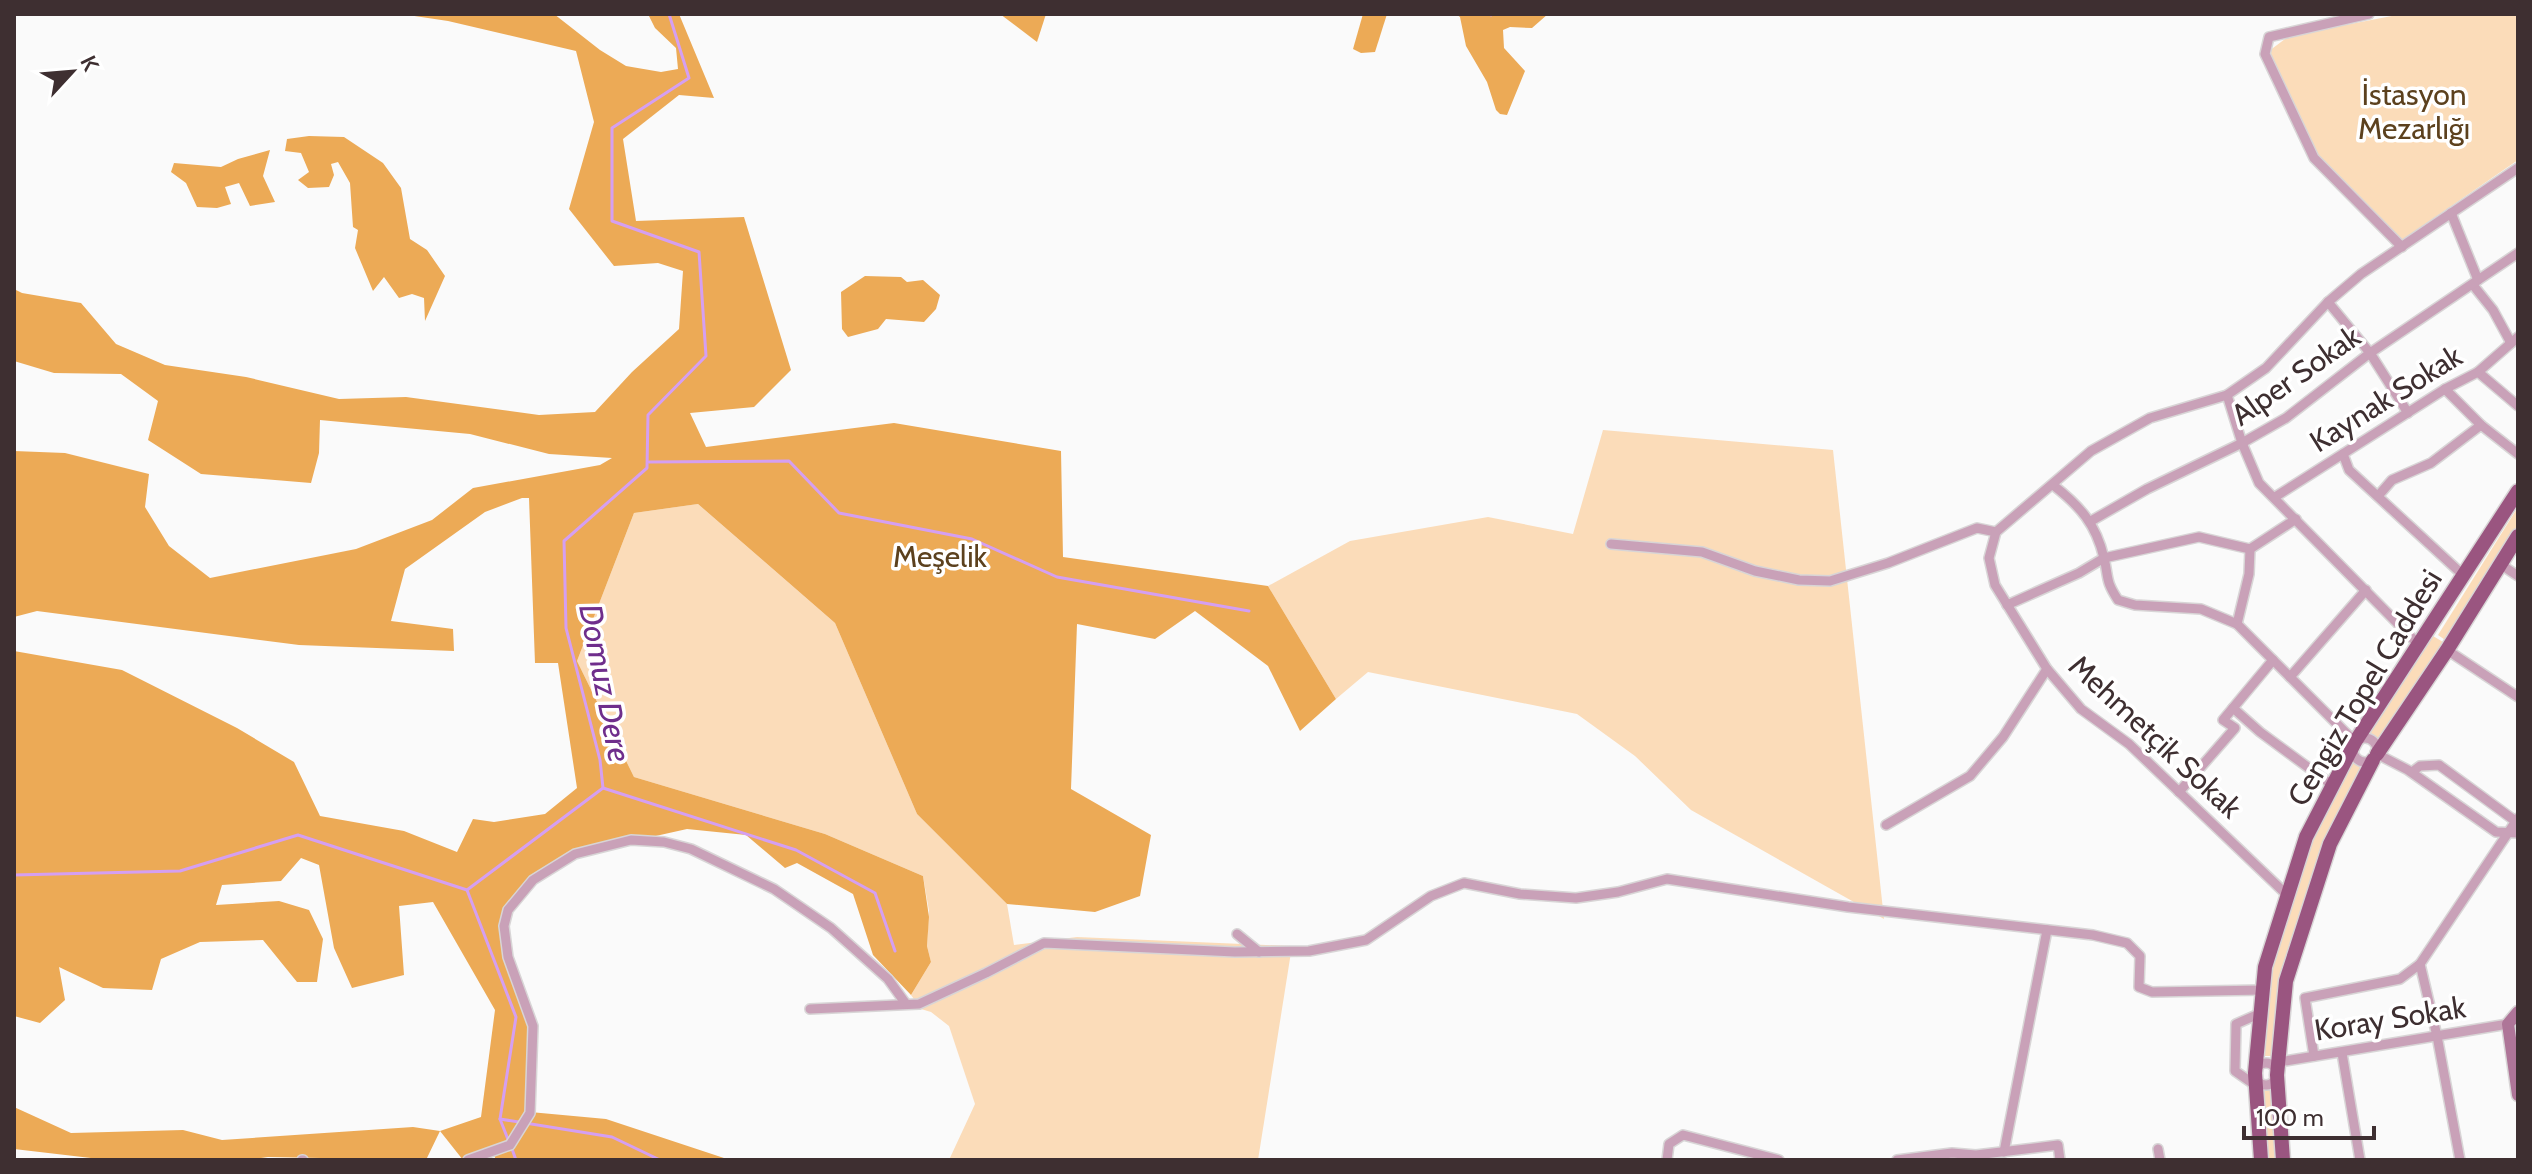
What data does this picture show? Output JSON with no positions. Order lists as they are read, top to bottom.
{
  "streets": {
    "main road": ["Cengiz Topel Caddesi"],
    "street": [
      "Alper Sokak",
      "Kaynak Sokak",
      "Mehmetçik Sokak",
      "Koray Sokak"
    ]
  },
  "crossings": [
    ["Cengiz Topel Caddesi", "Mehmetçik Sokak"],
    ["Cengiz Topel Caddesi", "Koray Sokak"]
  ],
  "water": ["Domuz Dere"],
  "parks": ["İstasyon Mezarlığı", "Meşelik"],
  "scale_bar": "100 m",
  "north": "top right"
}
